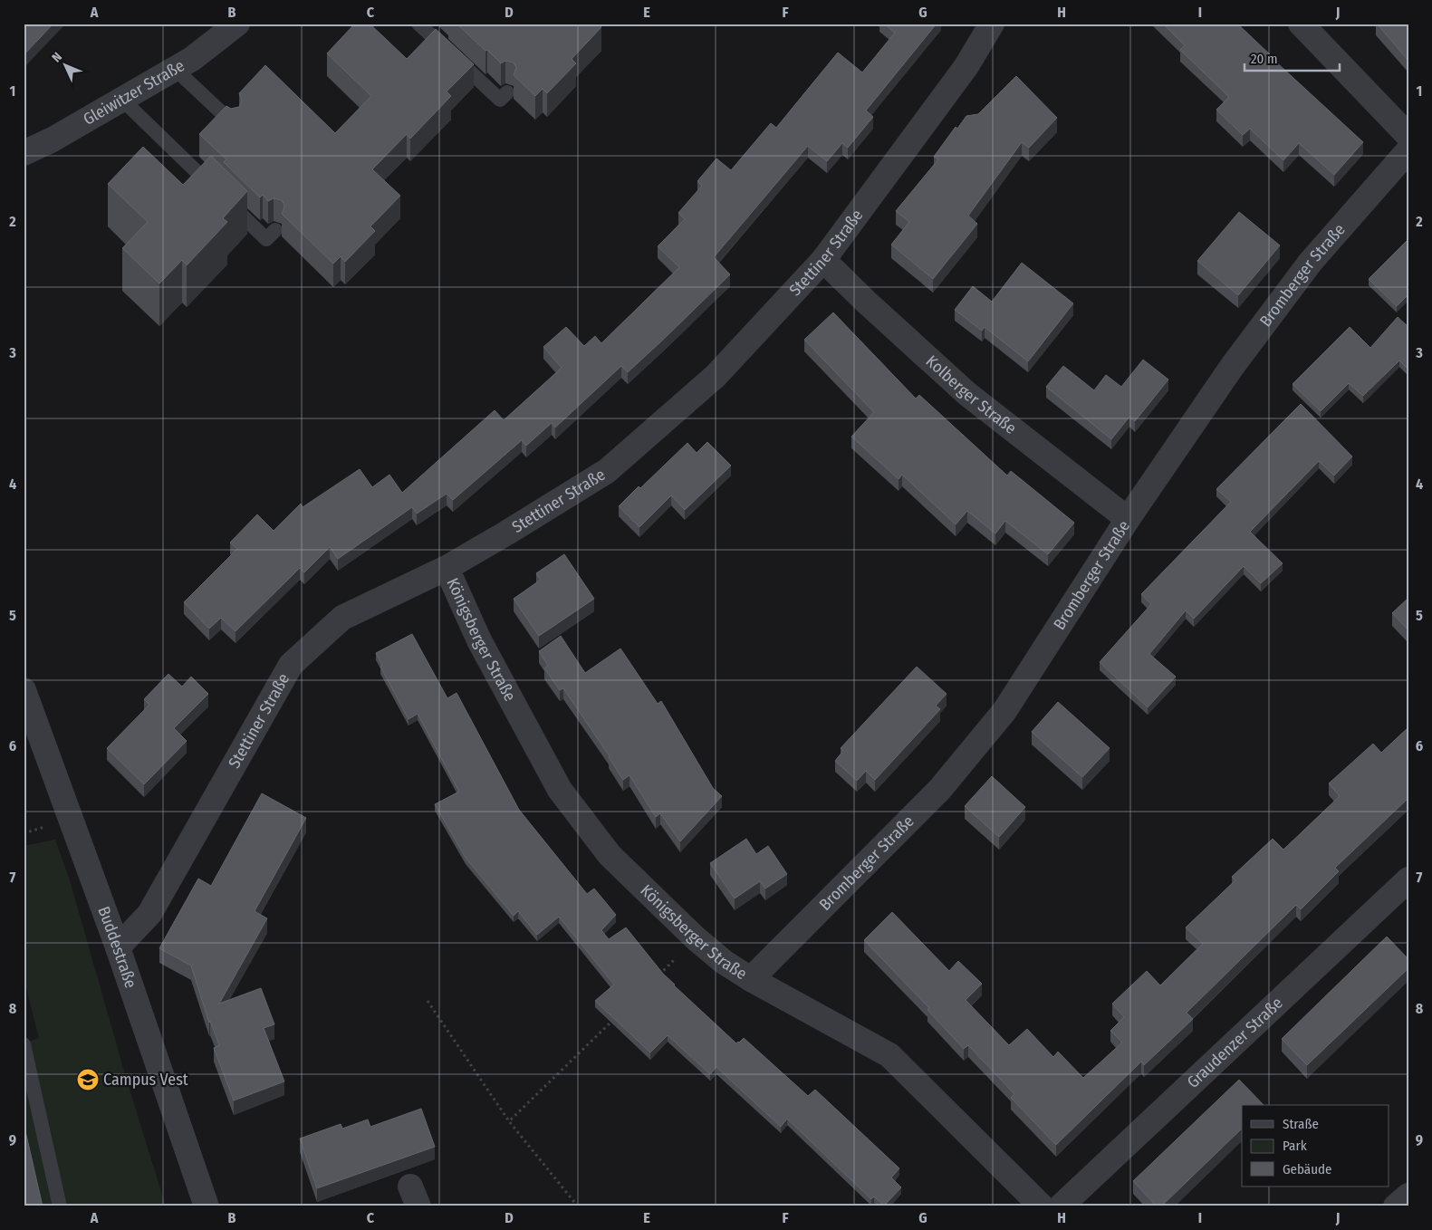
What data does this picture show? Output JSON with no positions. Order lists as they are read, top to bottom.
{
  "streets": {
    "street": [
      "Gleiwitzer Straße",
      "Stettiner Straße",
      "Bromberger Straße",
      "Kolberger Straße",
      "Königsberger Straße",
      "Buddestraße",
      "Graudenzer Straße"
    ]
  },
  "crossings": [
    ["Stettiner Straße", "Kolberger Straße"],
    ["Stettiner Straße", "Königsberger Straße"],
    ["Stettiner Straße", "Buddestraße"],
    ["Bromberger Straße", "Kolberger Straße"],
    ["Bromberger Straße", "Königsberger Straße"]
  ],
  "places": {
    "school or university": ["Campus Vest"]
  },
  "legend": ["Straße", "Park", "Gebäude"],
  "scale_bar": "20 m",
  "north": "top left",
  "grid": {
    "columns": [
      "A",
      "B",
      "C",
      "D",
      "E",
      "F",
      "G",
      "H",
      "I",
      "J"
    ],
    "rows": [
      "1",
      "2",
      "3",
      "4",
      "5",
      "6",
      "7",
      "8",
      "9"
    ]
  }
}
